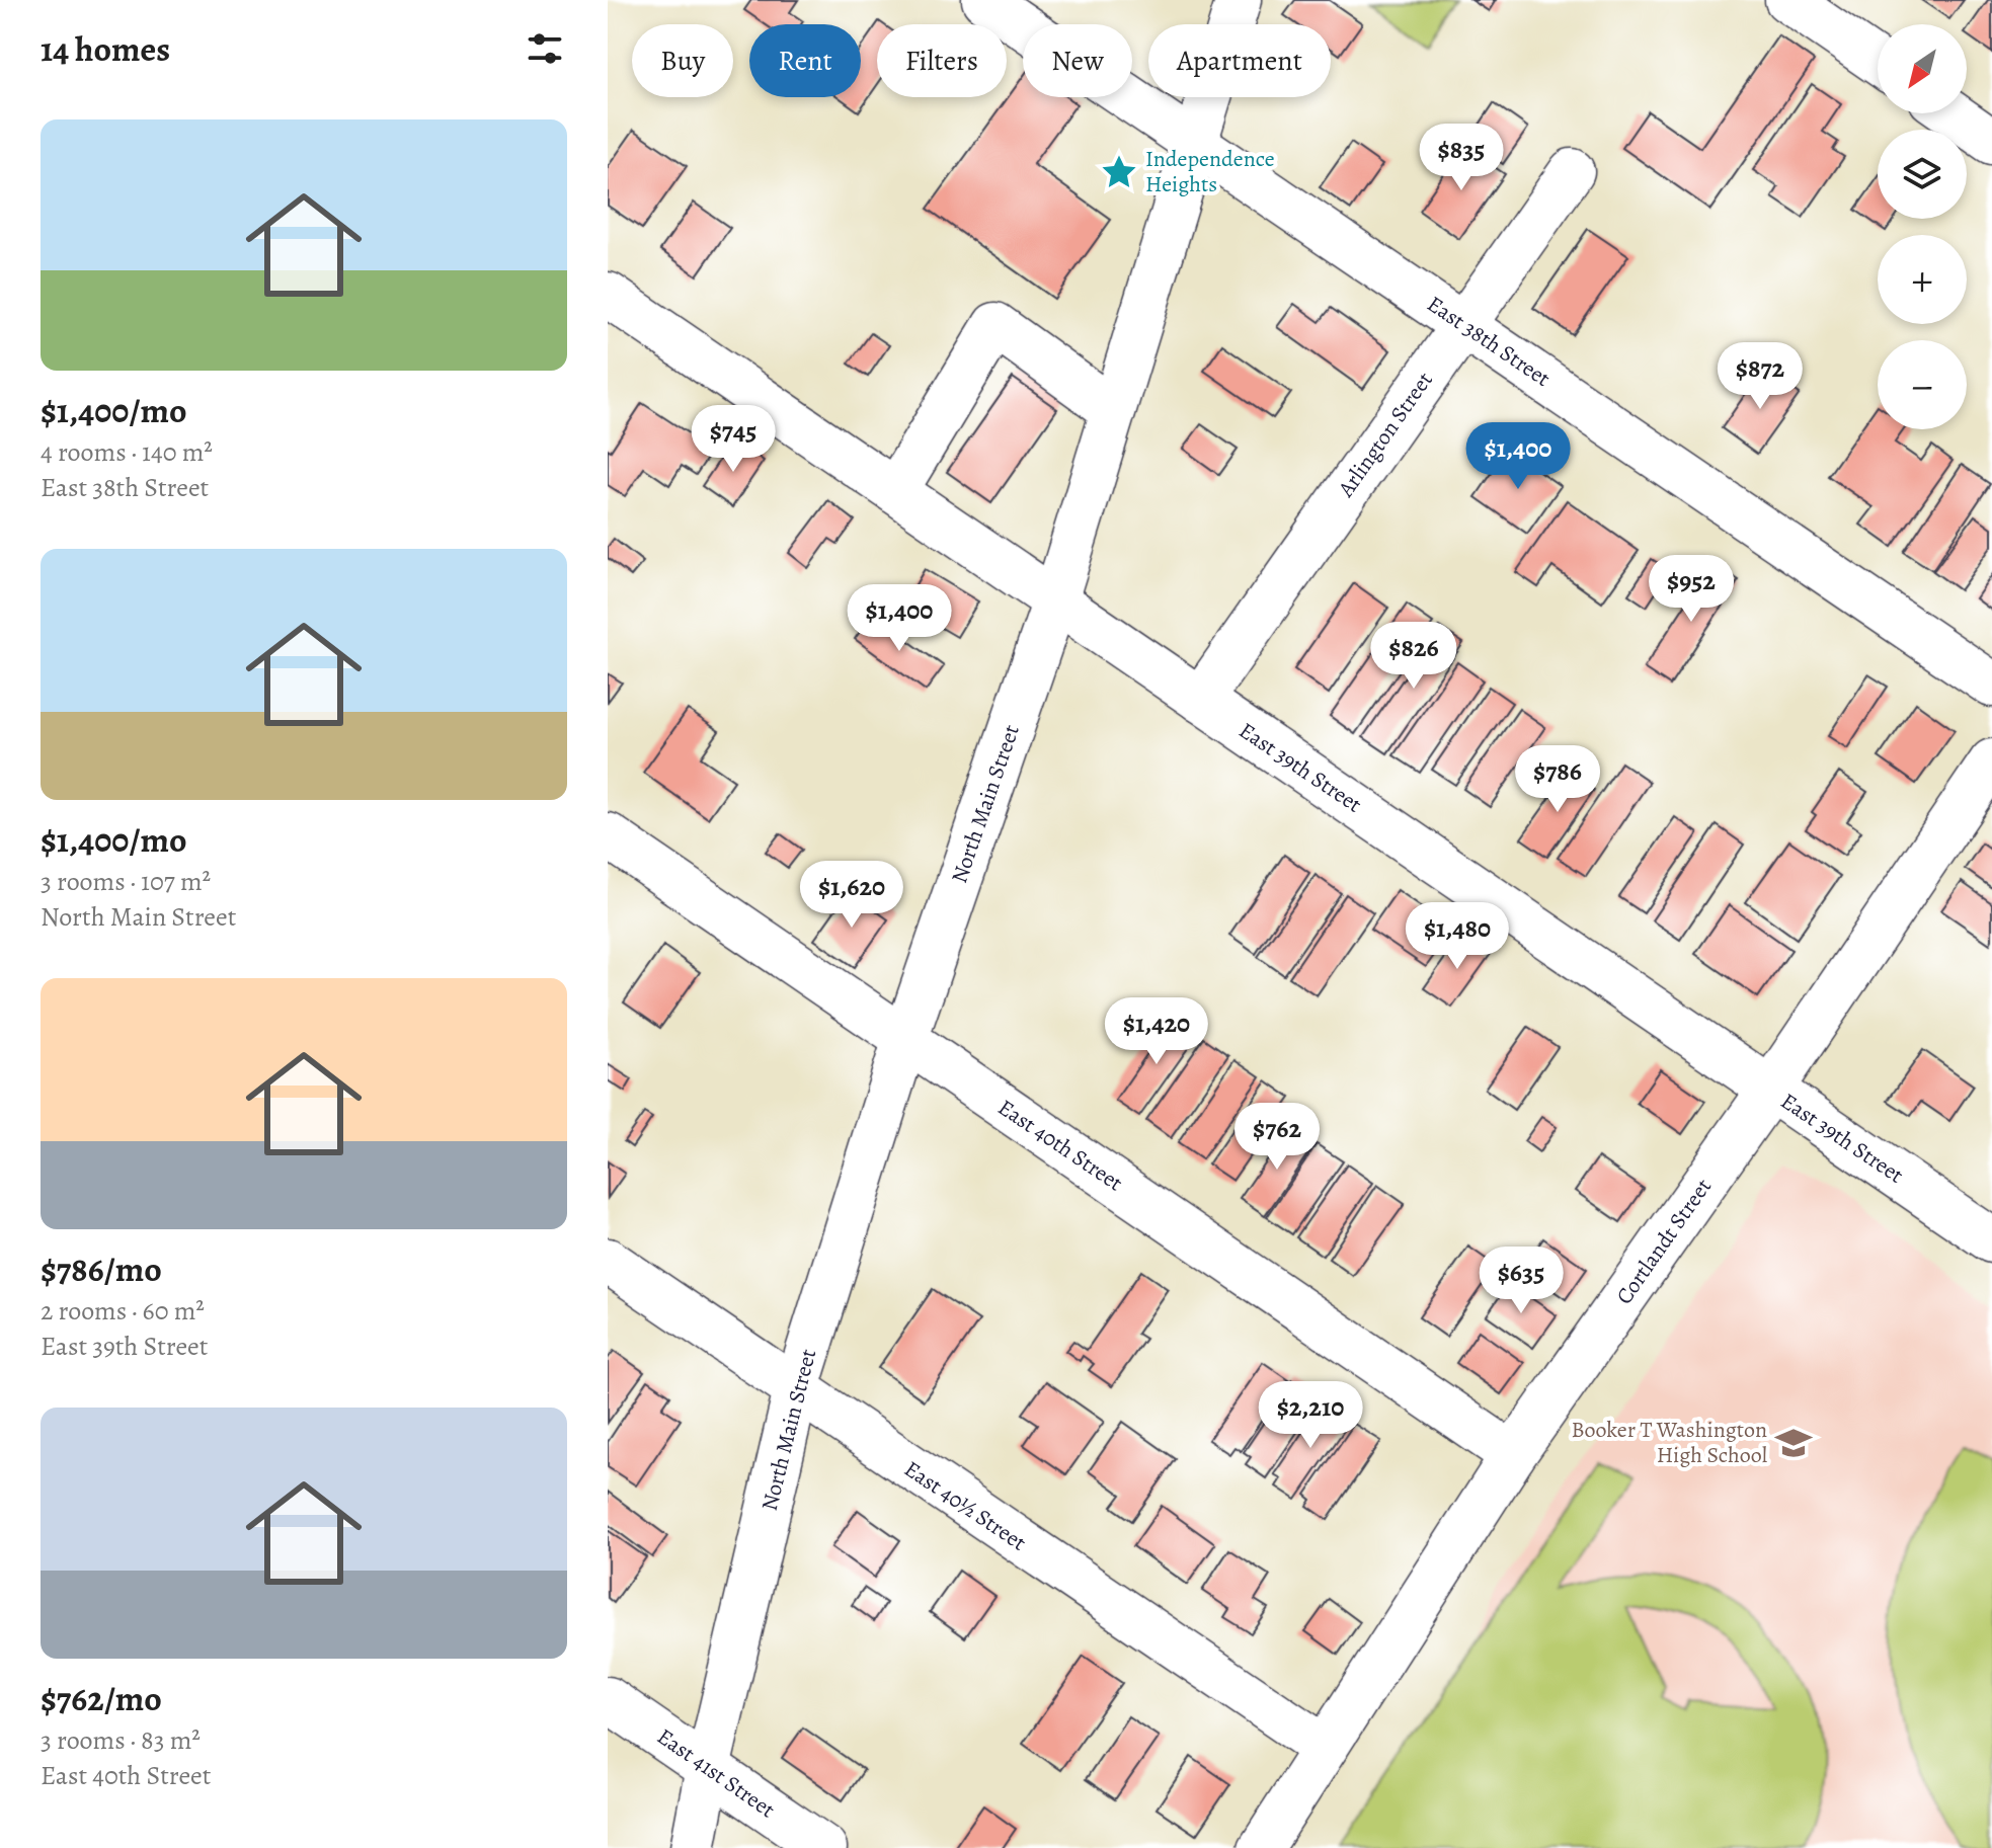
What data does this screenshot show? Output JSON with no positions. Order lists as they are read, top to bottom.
{
  "streets": {
    "street": [
      "East 38th Street",
      "Arlington Street",
      "East 39th Street",
      "North Main Street",
      "East 40th Street",
      "Cortlandt Street",
      "East 40½ Street",
      "East 41st Street"
    ]
  },
  "crossings": [
    ["East 38th Street", "Arlington Street"],
    ["East 38th Street", "North Main Street"],
    ["Arlington Street", "East 39th Street"],
    ["East 39th Street", "North Main Street"],
    ["East 39th Street", "Cortlandt Street"],
    ["North Main Street", "East 40th Street"],
    ["North Main Street", "East 40½ Street"],
    ["North Main Street", "East 41st Street"],
    ["East 40th Street", "Cortlandt Street"],
    ["Cortlandt Street", "East 40½ Street"]
  ],
  "places": {
    "place": ["Independence Heights"],
    "school or university": ["Booker T Washington High School"]
  },
  "north": "bottom left",
  "page": {
    "heading": "14 homes",
    "map_buttons": ["+", "−"],
    "chip": [
      "Buy",
      "Rent",
      "Filters",
      "New",
      "Apartment"
    ],
    "list": [
      {
        "name": "$1,400/mo",
        "note": "4 rooms · 140 m² · East 38th Street"
      },
      {
        "name": "$1,400/mo",
        "note": "3 rooms · 107 m² · North Main Street"
      },
      {
        "name": "$786/mo",
        "note": "2 rooms · 60 m² · East 39th Street"
      },
      {
        "name": "$762/mo",
        "note": "3 rooms · 83 m² · East 40th Street"
      }
    ],
    "price": [
      "$835",
      "$872",
      "$745",
      "$1,400",
      "$952",
      "$1,400",
      "$826",
      "$786",
      "$1,620",
      "$1,480",
      "$1,420",
      "$762",
      "$635",
      "$2,210"
    ]
  }
}
